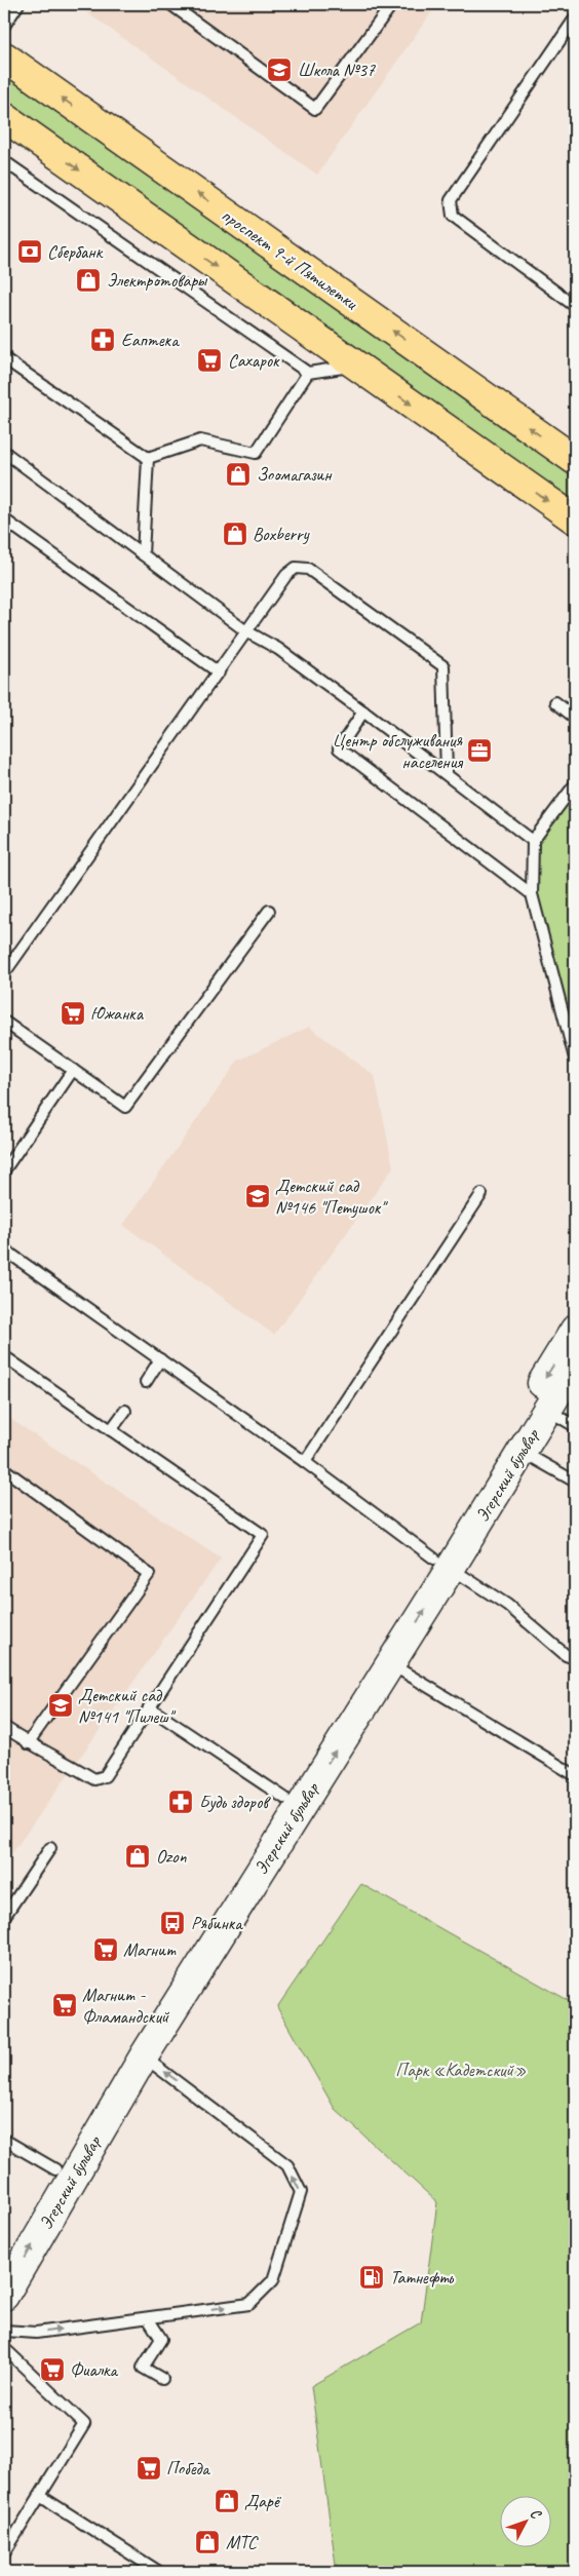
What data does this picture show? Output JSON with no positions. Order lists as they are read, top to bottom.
{
  "streets": {
    "main road": ["проспект 9-й Пятилетки", "Эгерский бульвар"]
  },
  "parks": ["Парк «Кадетский»"],
  "places": {
    "school or university": ["Школа №37", "Детский сад №146 \"Петушок\"", "Детский сад №141 \"Пилеш\""],
    "bank": ["Сбербанк"],
    "shop": [
      "Электротовары",
      "Зоомагазин",
      "Boxberry",
      "Ozon",
      "Дарё",
      "МТС"
    ],
    "pharmacy": ["Еаптека", "Будь здоров"],
    "supermarket": [
      "Сахарок",
      "Южанка",
      "Магнит",
      "Магнит - Фламандский",
      "Фиалка",
      "Победа"
    ],
    "office": ["Центр обслуживания населения"],
    "bus stop": ["Рябинка"],
    "fuel station": ["Татнефть"]
  },
  "north": "top right"
}
